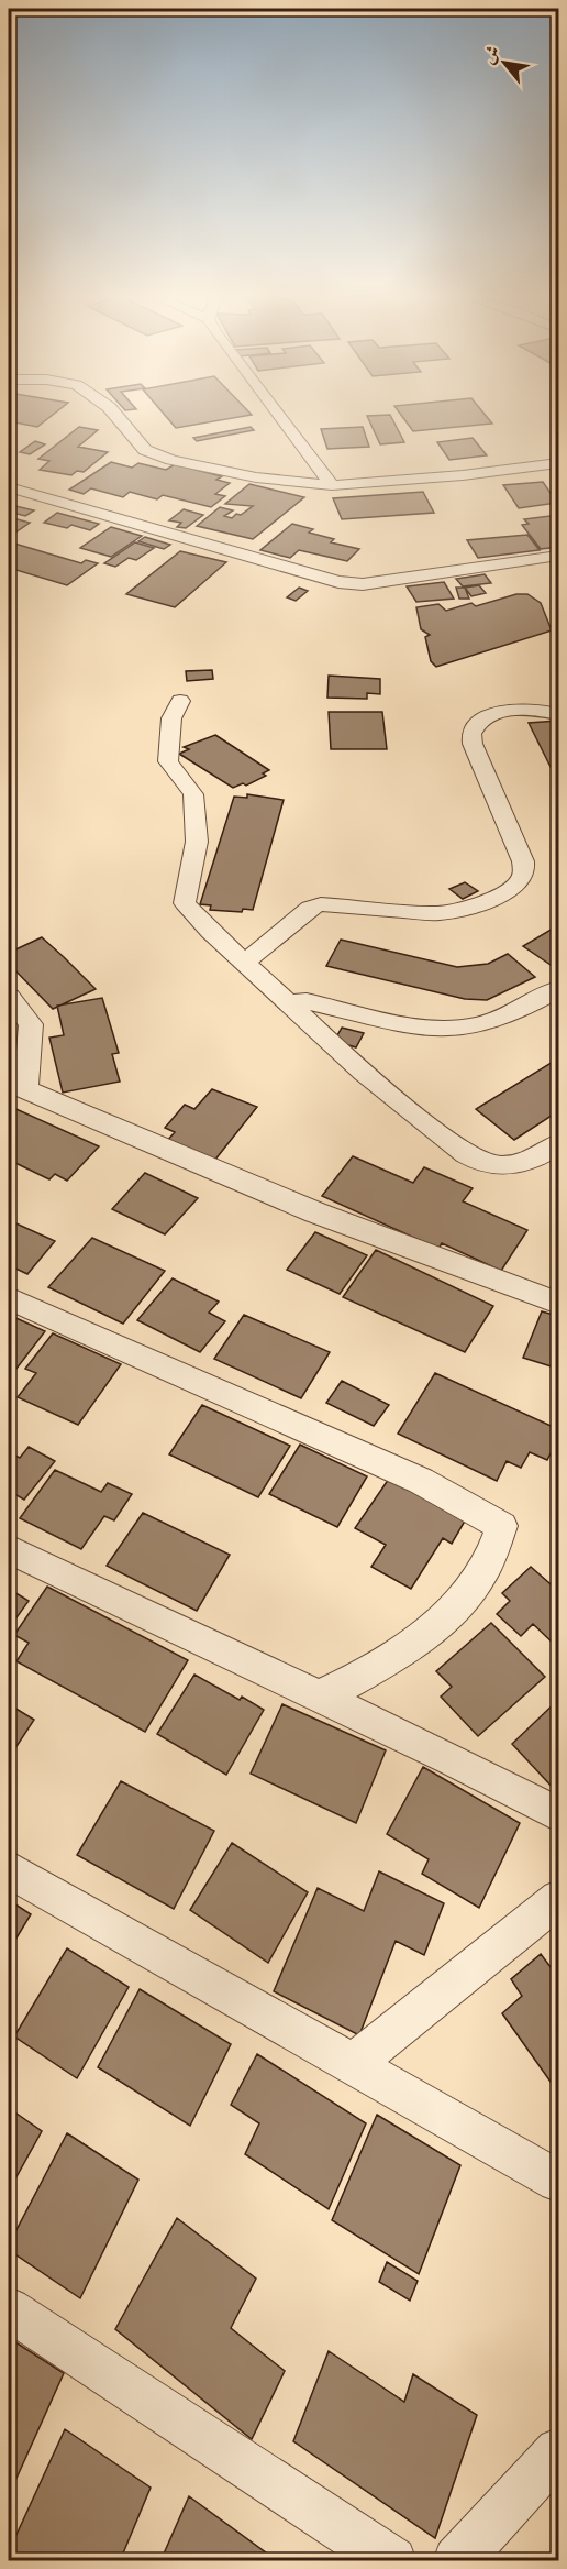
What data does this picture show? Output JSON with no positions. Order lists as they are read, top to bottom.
{
  "north": "top left"
}
